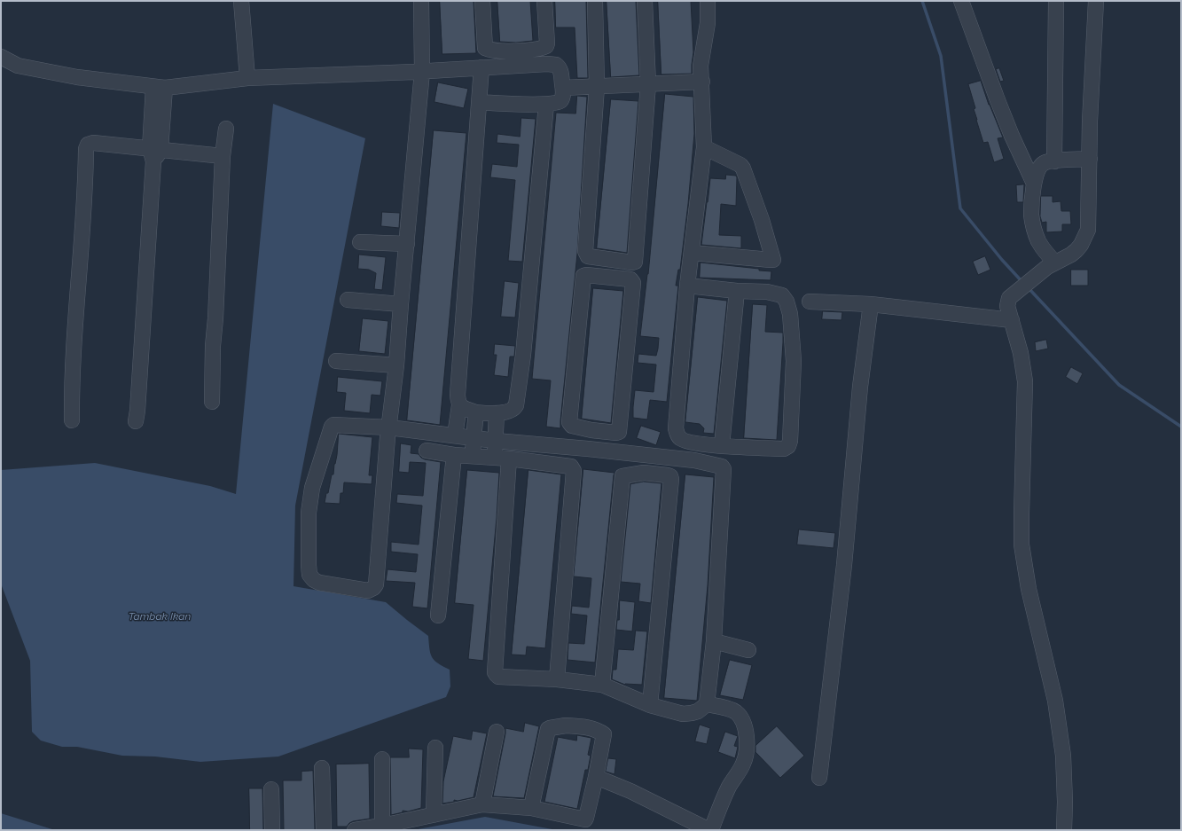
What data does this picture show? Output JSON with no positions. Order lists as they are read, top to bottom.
{
  "water": ["Tambak Ikan"]
}
